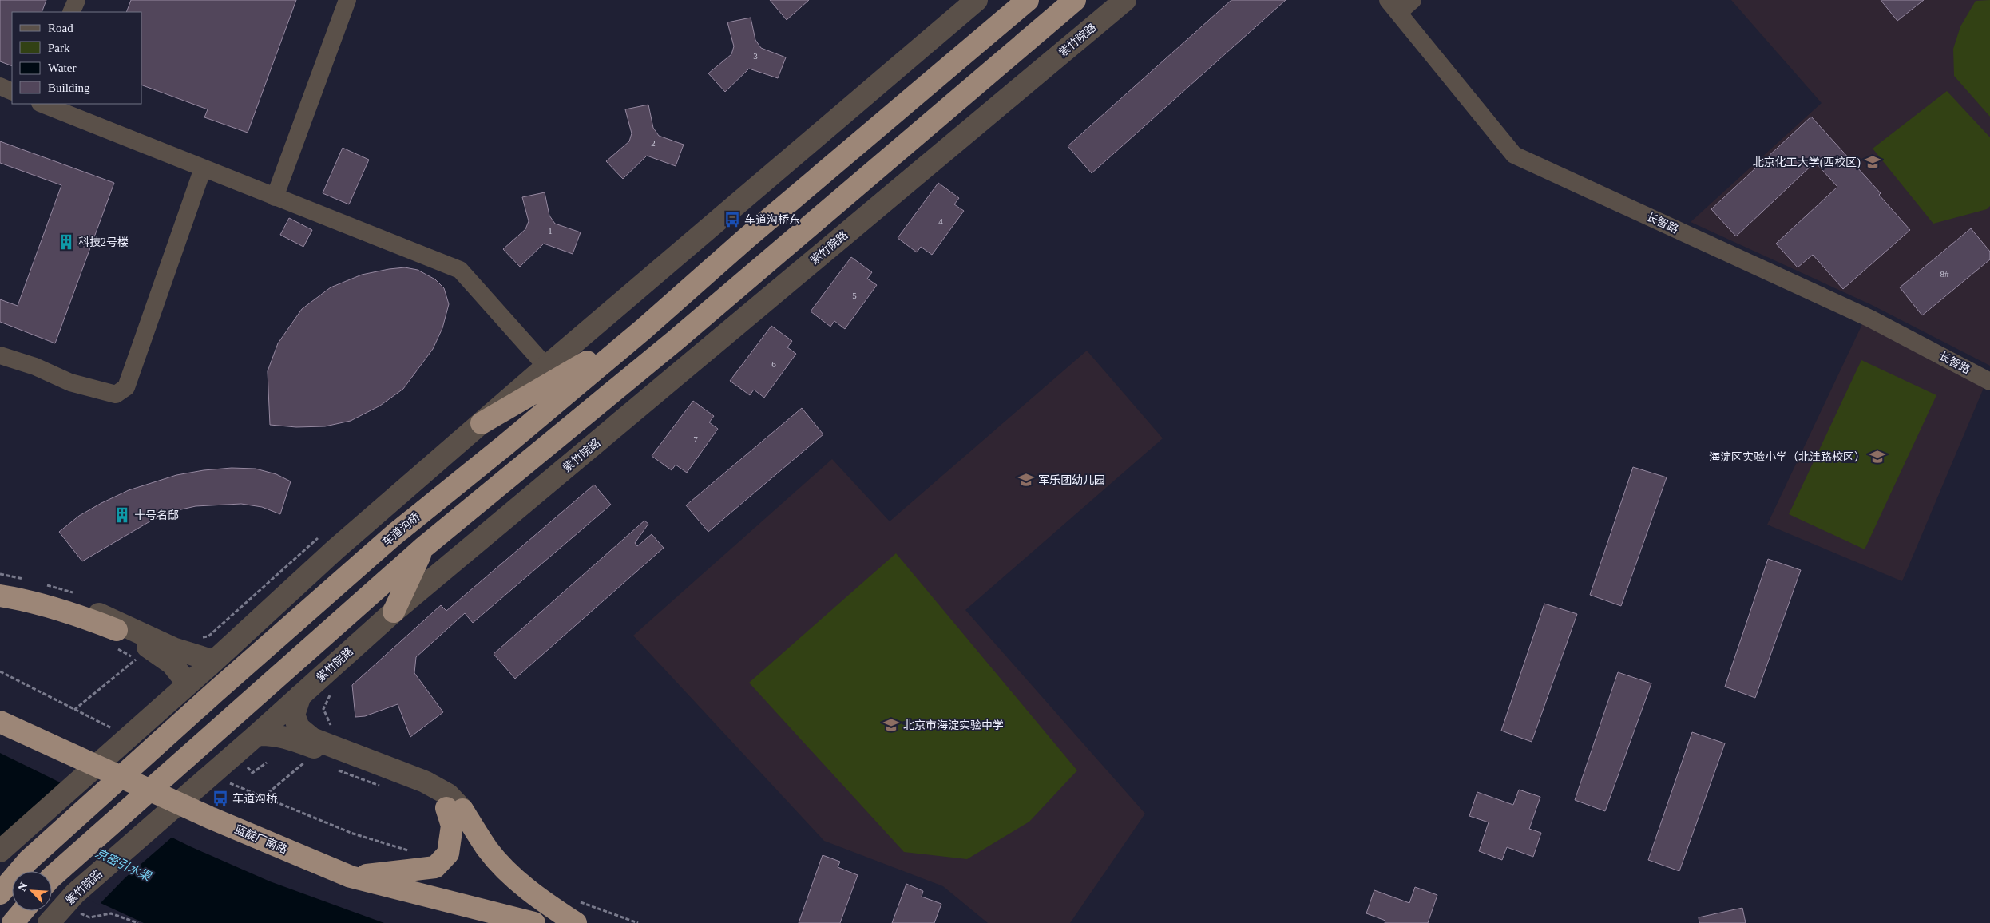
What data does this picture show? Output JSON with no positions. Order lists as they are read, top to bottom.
{
  "streets": {
    "highway": ["车道沟桥", "蓝靛厂南路"],
    "street": ["紫竹院路", "长智路"]
  },
  "water": ["京密引水渠"],
  "places": {
    "school or university": [
      "北京化工大学(西校区)",
      "海淀区实验小学（北洼路校区）",
      "军乐团幼儿园",
      "北京市海淀实验中学"
    ],
    "bus stop": ["车道沟桥东", "车道沟桥"],
    "building": ["科技2号楼", "十号名邸"]
  },
  "house_numbers": [
    "3",
    "2",
    "4",
    "1",
    "8#",
    "5",
    "6",
    "7"
  ],
  "legend": [
    "Road",
    "Park",
    "Water",
    "Building"
  ],
  "north": "top left"
}
